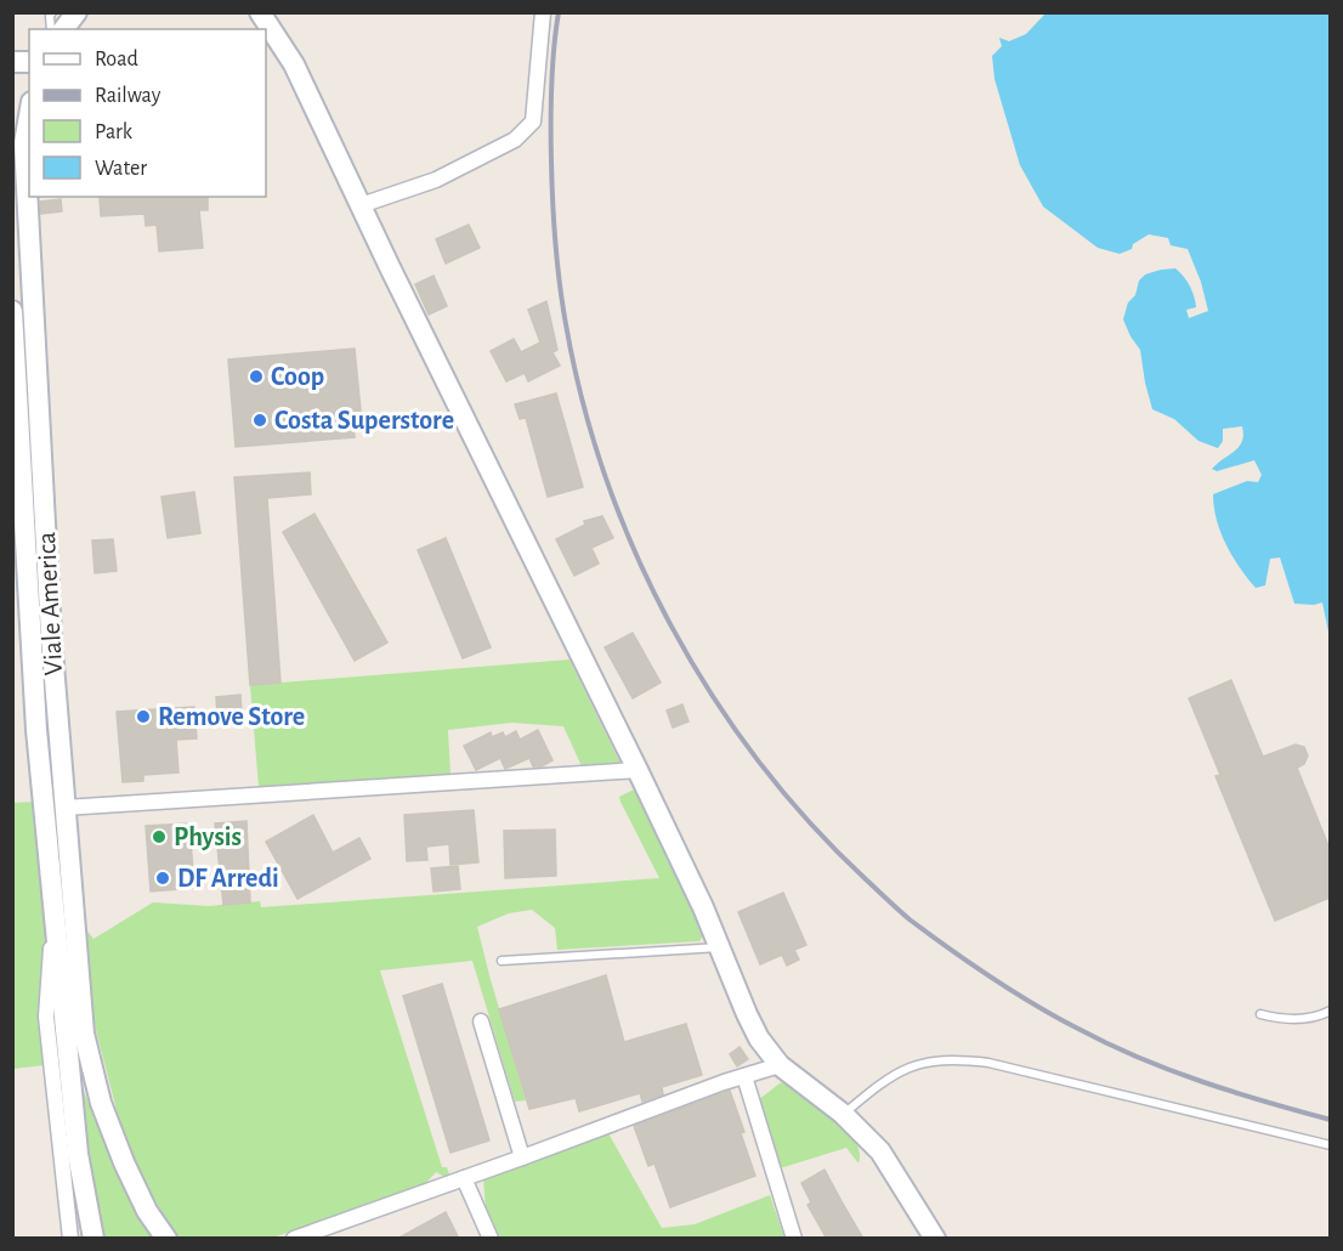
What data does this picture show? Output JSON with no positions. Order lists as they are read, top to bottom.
{
  "streets": {
    "main road": ["Viale America"]
  },
  "places": [
    "Coop",
    "Costa Superstore",
    "Remove Store",
    "Physis",
    "DF Arredi"
  ],
  "legend": [
    "Road",
    "Railway",
    "Park",
    "Water"
  ]
}
